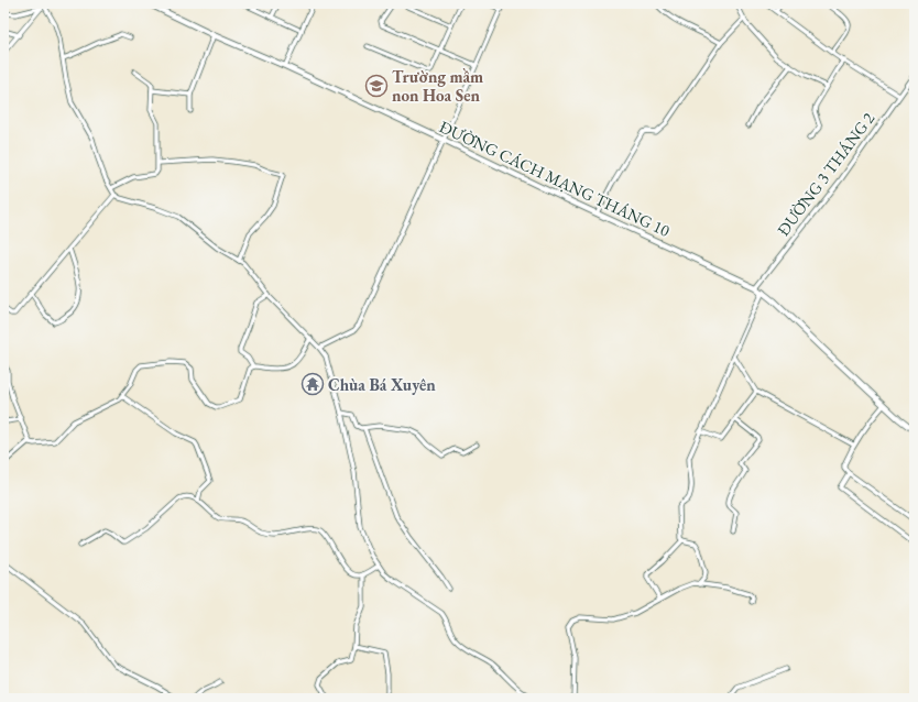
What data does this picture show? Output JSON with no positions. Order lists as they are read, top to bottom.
{
  "streets": {
    "main road": ["ĐƯỜNG CÁCH MẠNG THÁNG 10"],
    "street": ["ĐƯỜNG 3 THÁNG 2"]
  },
  "crossings": [
    ["ĐƯỜNG 3 THÁNG 2", "ĐƯỜNG CÁCH MẠNG THÁNG 10"]
  ],
  "places": {
    "school or university": ["Trường mầm non Hoa Sen"],
    "temple": ["Chùa Bá Xuyên"]
  }
}
